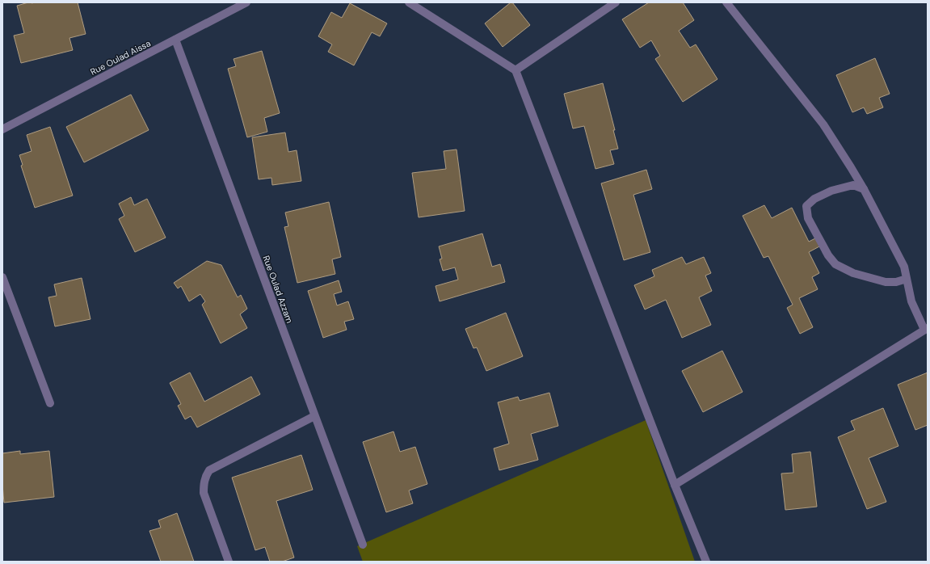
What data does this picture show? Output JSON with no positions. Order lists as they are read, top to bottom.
{
  "streets": {
    "street": ["Rue Oulad Aissa", "Rue Oulad Azzam"]
  },
  "crossings": [
    ["Rue Oulad Aissa", "Rue Oulad Azzam"]
  ]
}
